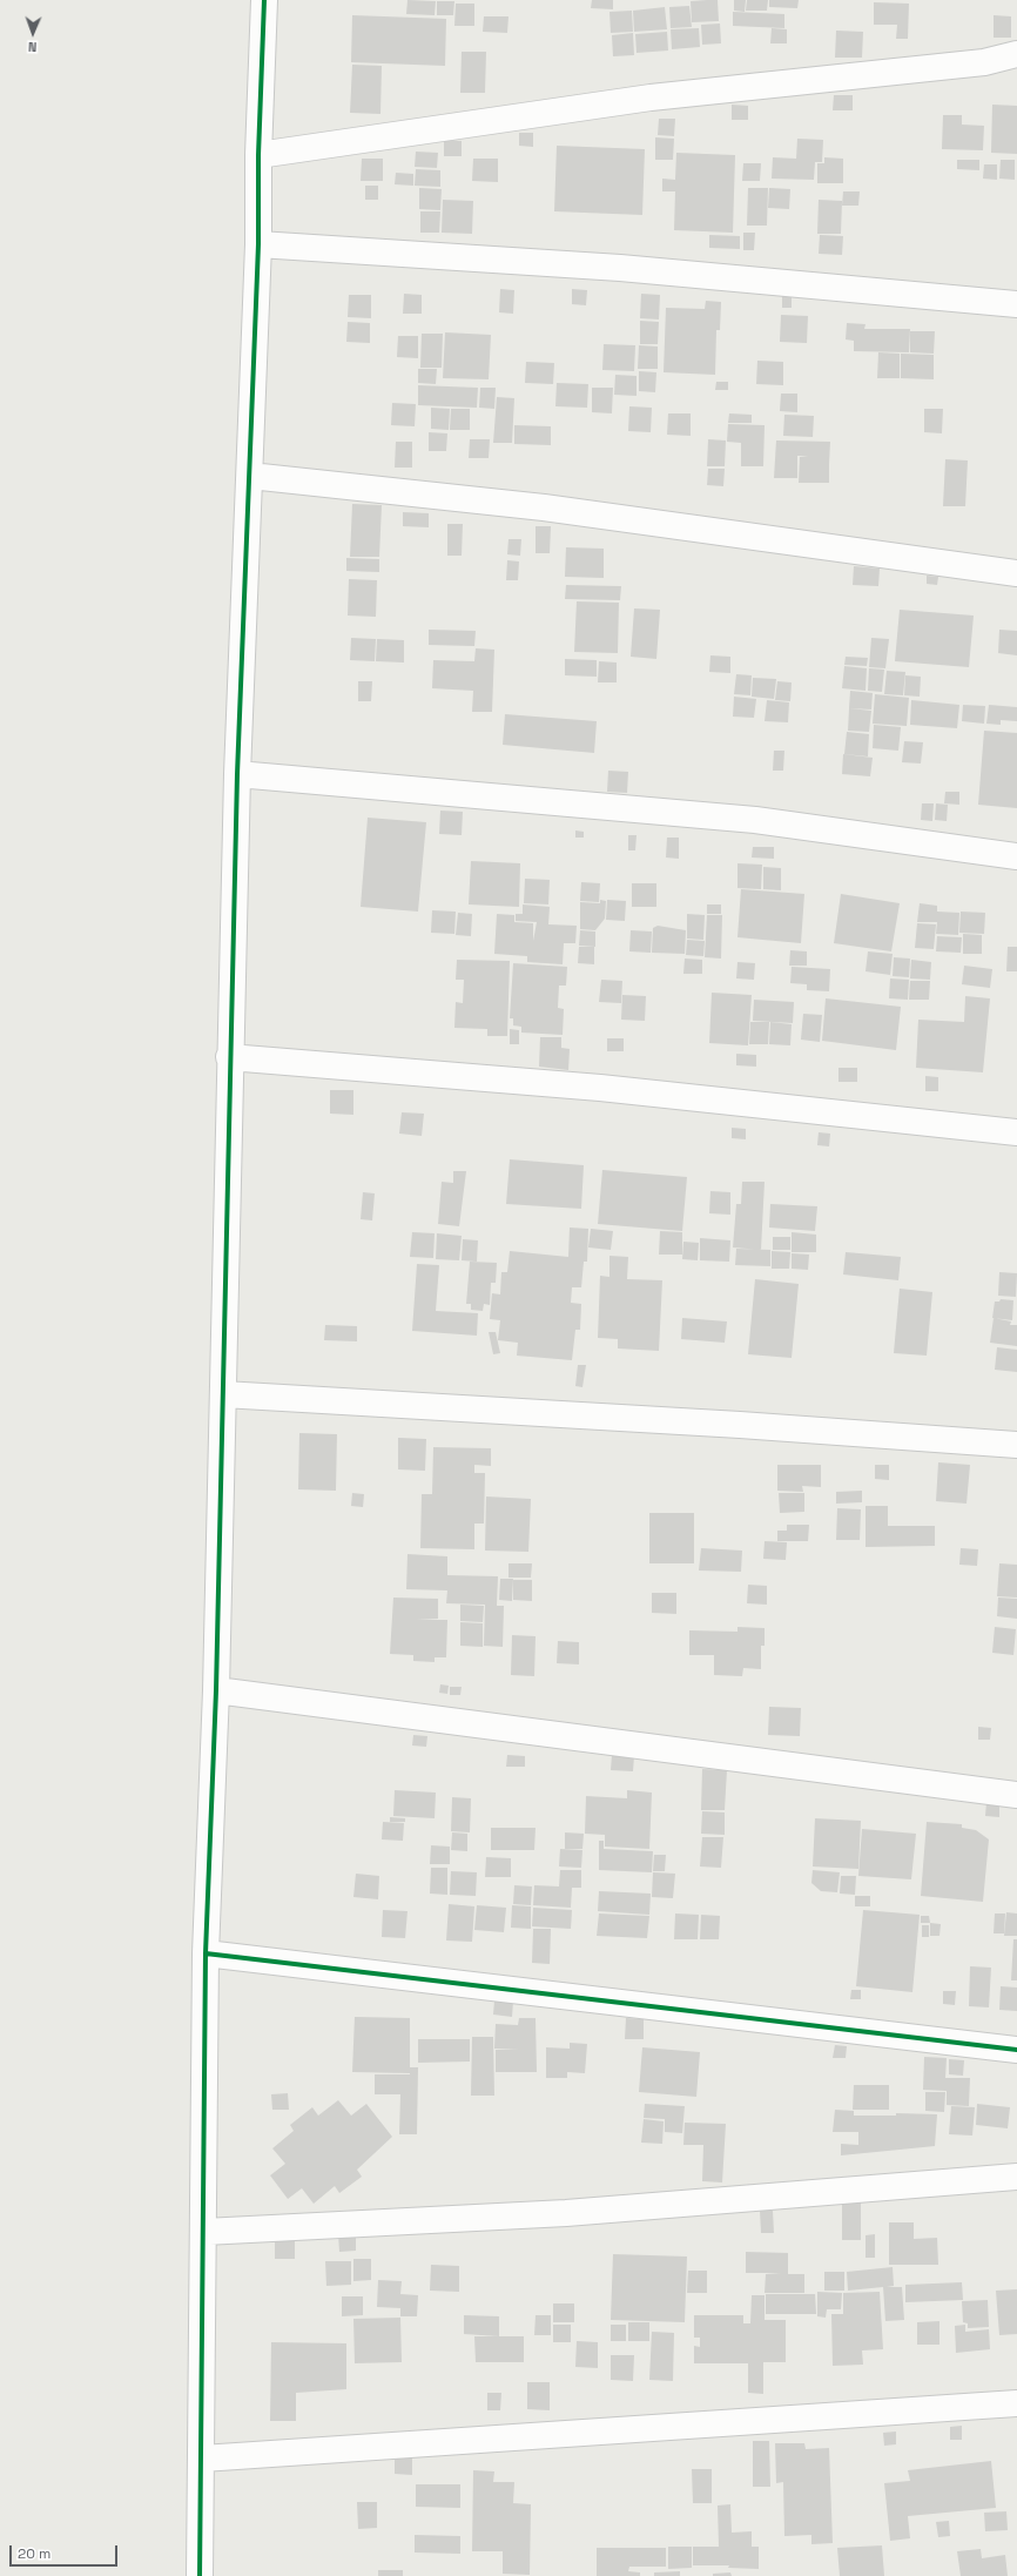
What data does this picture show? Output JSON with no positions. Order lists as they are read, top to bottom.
{
  "scale_bar": "20 m",
  "north": "bottom"
}
